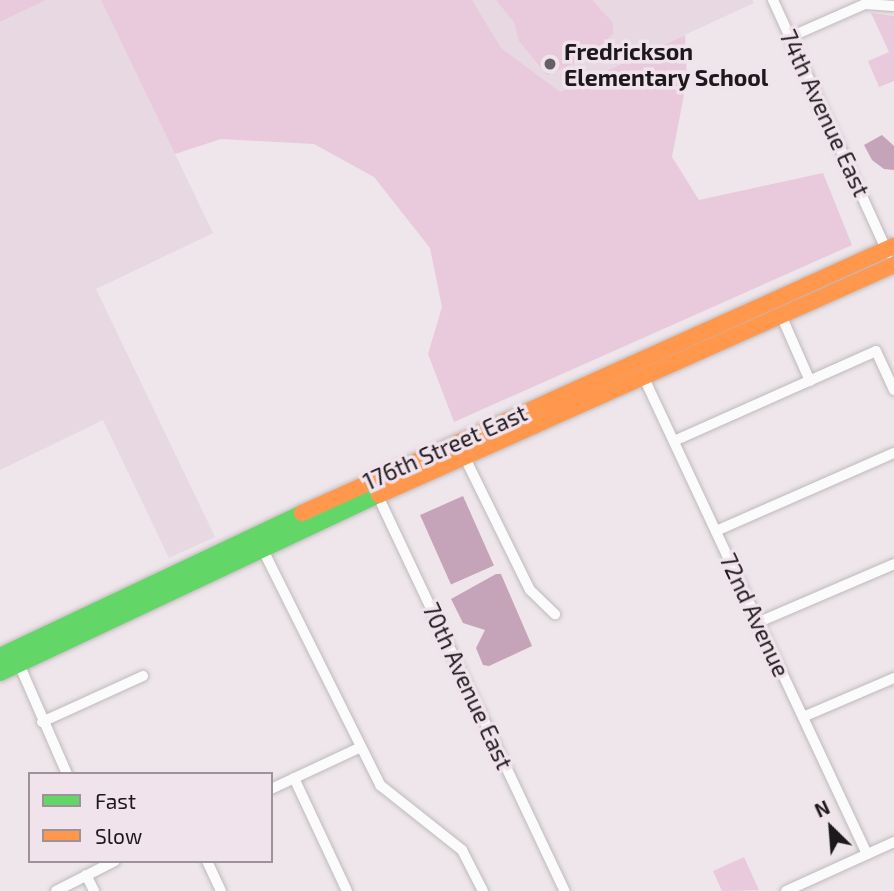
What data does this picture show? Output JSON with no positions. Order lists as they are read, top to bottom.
{
  "streets": {
    "main road": ["176th Street East"],
    "street": ["74th Avenue East", "72nd Avenue", "70th Avenue East"]
  },
  "crossings": [
    ["74th Avenue East", "176th Street East"],
    ["176th Street East", "72nd Avenue"],
    ["176th Street East", "70th Avenue East"]
  ],
  "places": ["Fredrickson Elementary School"],
  "legend": ["Fast", "Slow"],
  "north": "top left"
}
